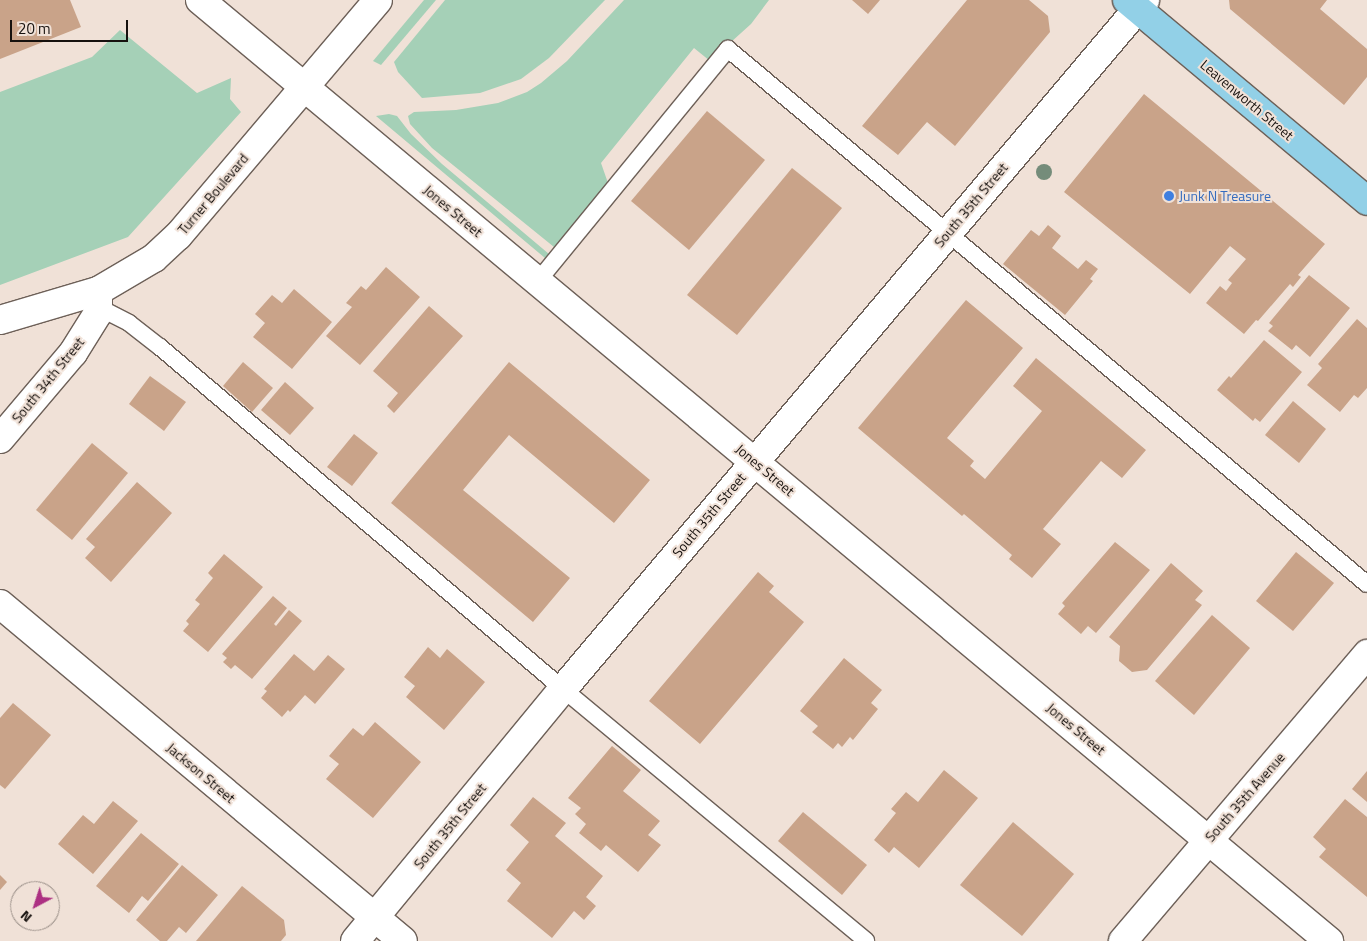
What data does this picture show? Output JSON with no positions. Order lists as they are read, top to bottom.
{
  "streets": {
    "main road": ["Leavenworth Street"],
    "street": [
      "Turner Boulevard",
      "South 35th Street",
      "Jones Street",
      "South 34th Street",
      "Jackson Street",
      "South 35th Avenue"
    ]
  },
  "crossings": [
    ["Leavenworth Street", "South 35th Street"],
    ["Turner Boulevard", "Jones Street"],
    ["Turner Boulevard", "South 34th Street"],
    ["South 35th Street", "Jones Street"],
    ["South 35th Street", "Jackson Street"],
    ["Jones Street", "South 35th Avenue"]
  ],
  "places": ["Junk N Treasure"],
  "scale_bar": "20 m",
  "north": "bottom left"
}
